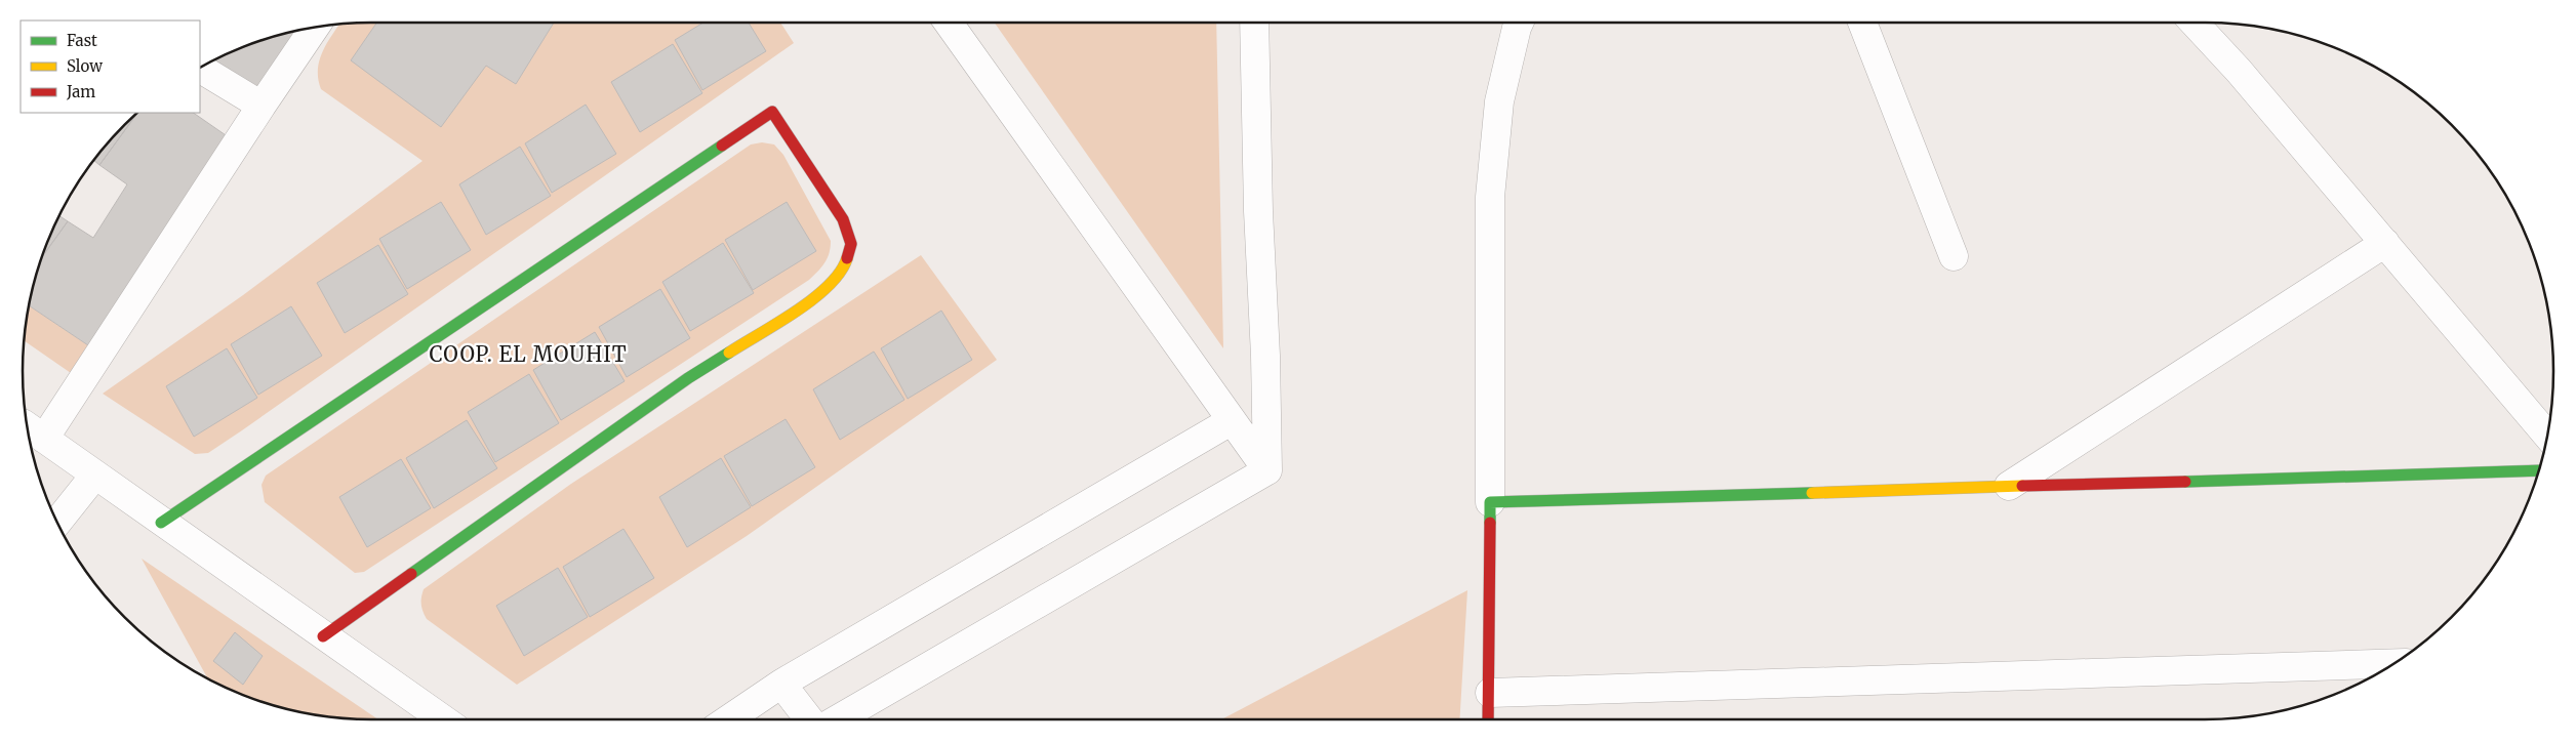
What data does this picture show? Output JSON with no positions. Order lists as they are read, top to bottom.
{
  "districts": ["COOP. EL MOUHIT"],
  "legend": ["Fast", "Slow", "Jam"]
}
